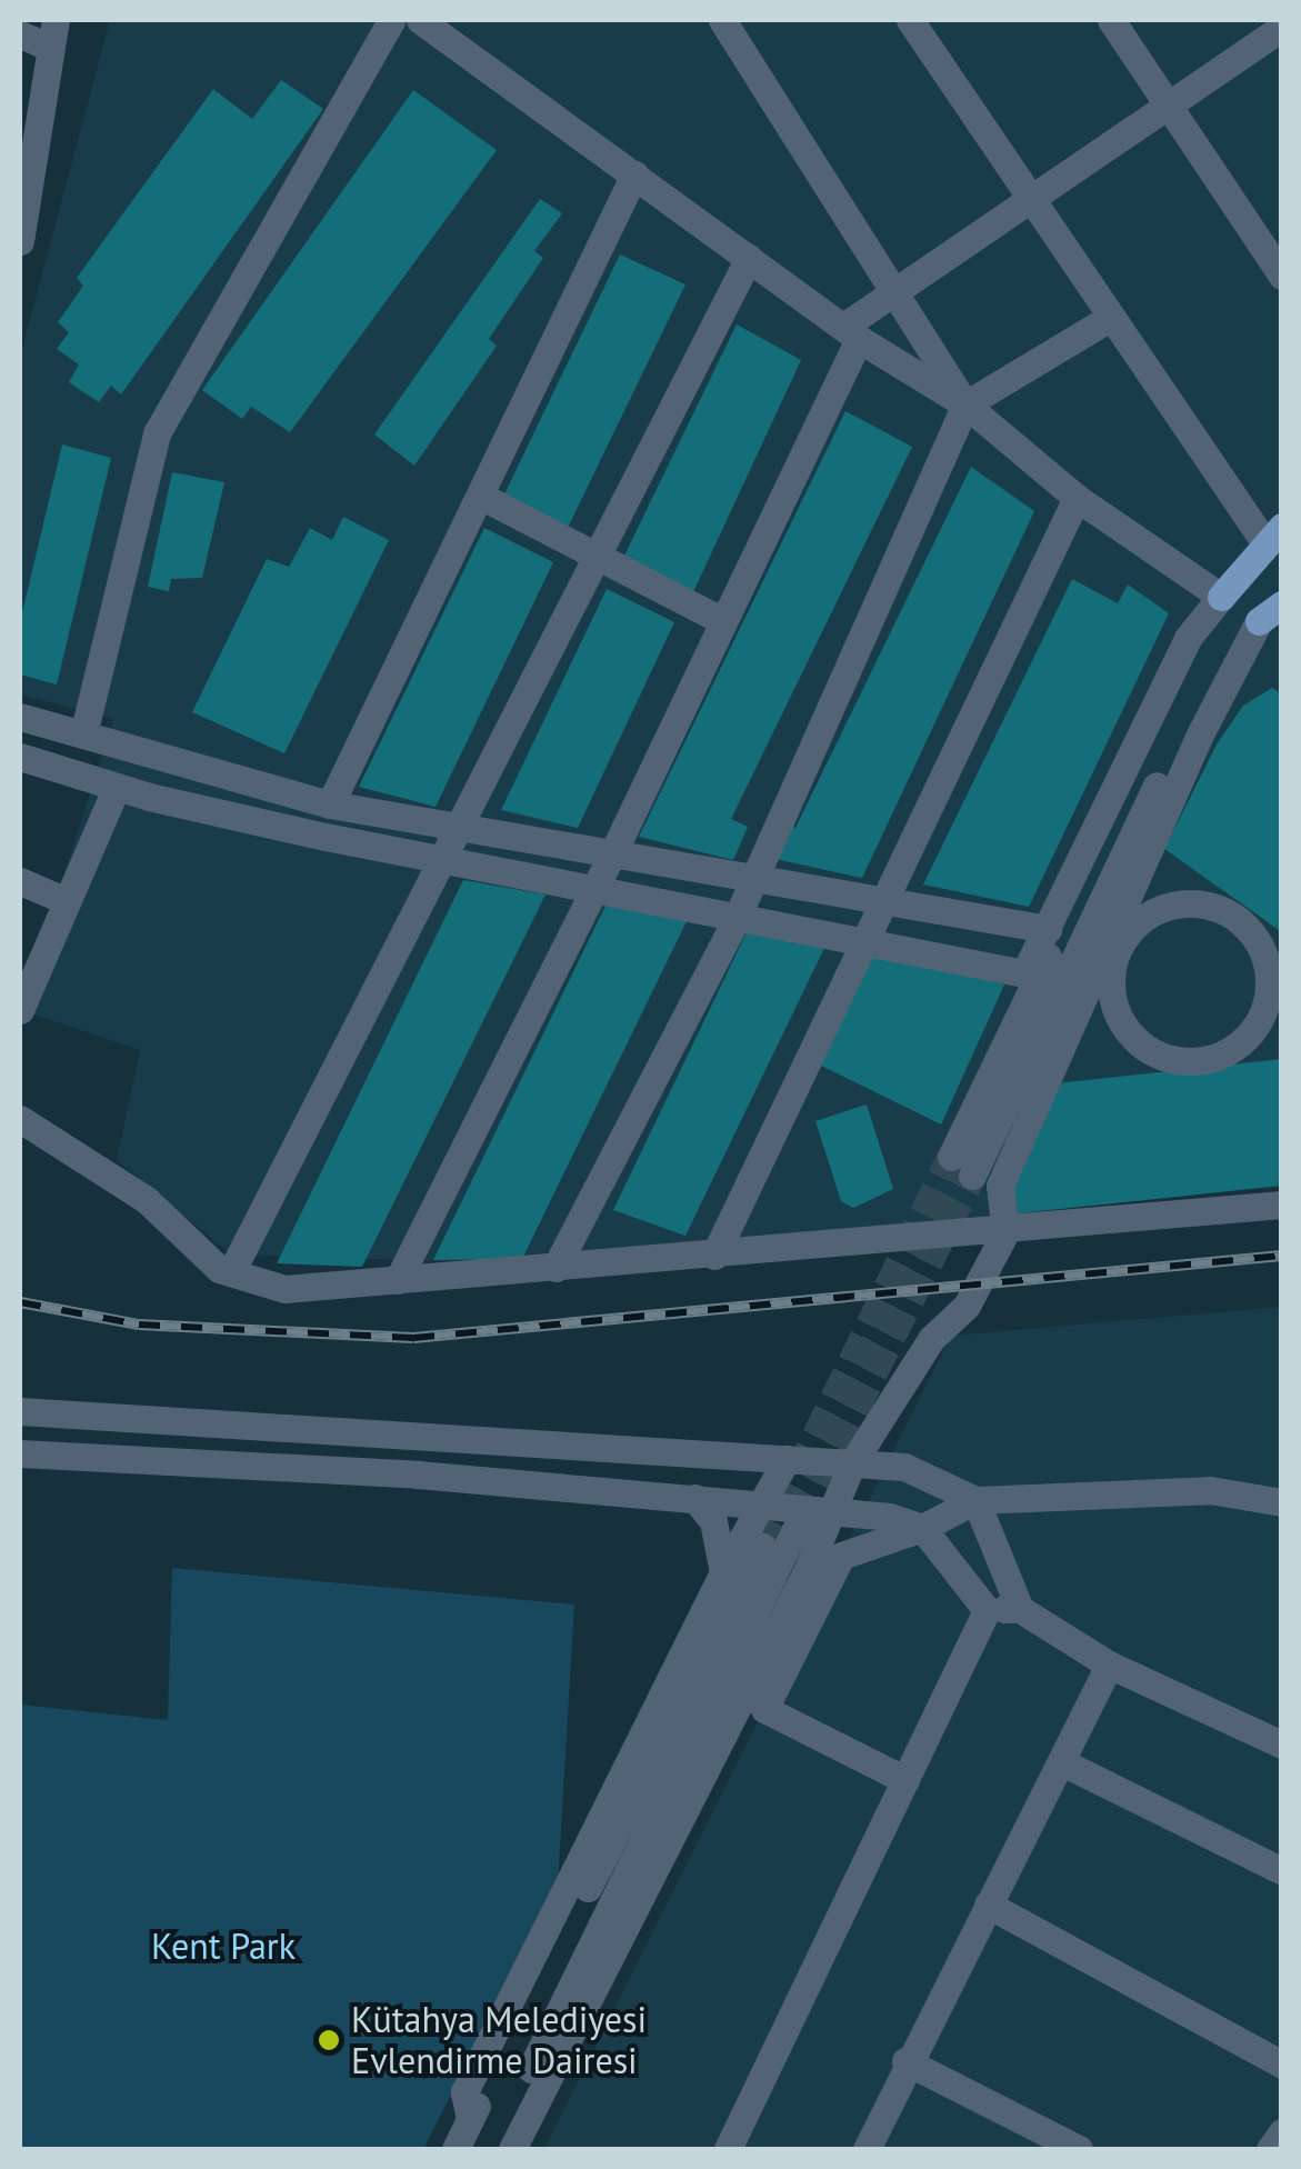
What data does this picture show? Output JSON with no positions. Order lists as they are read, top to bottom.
{
  "parks": ["Kent Park"],
  "places": ["Kütahya Melediyesi Evlendirme Dairesi"]
}
